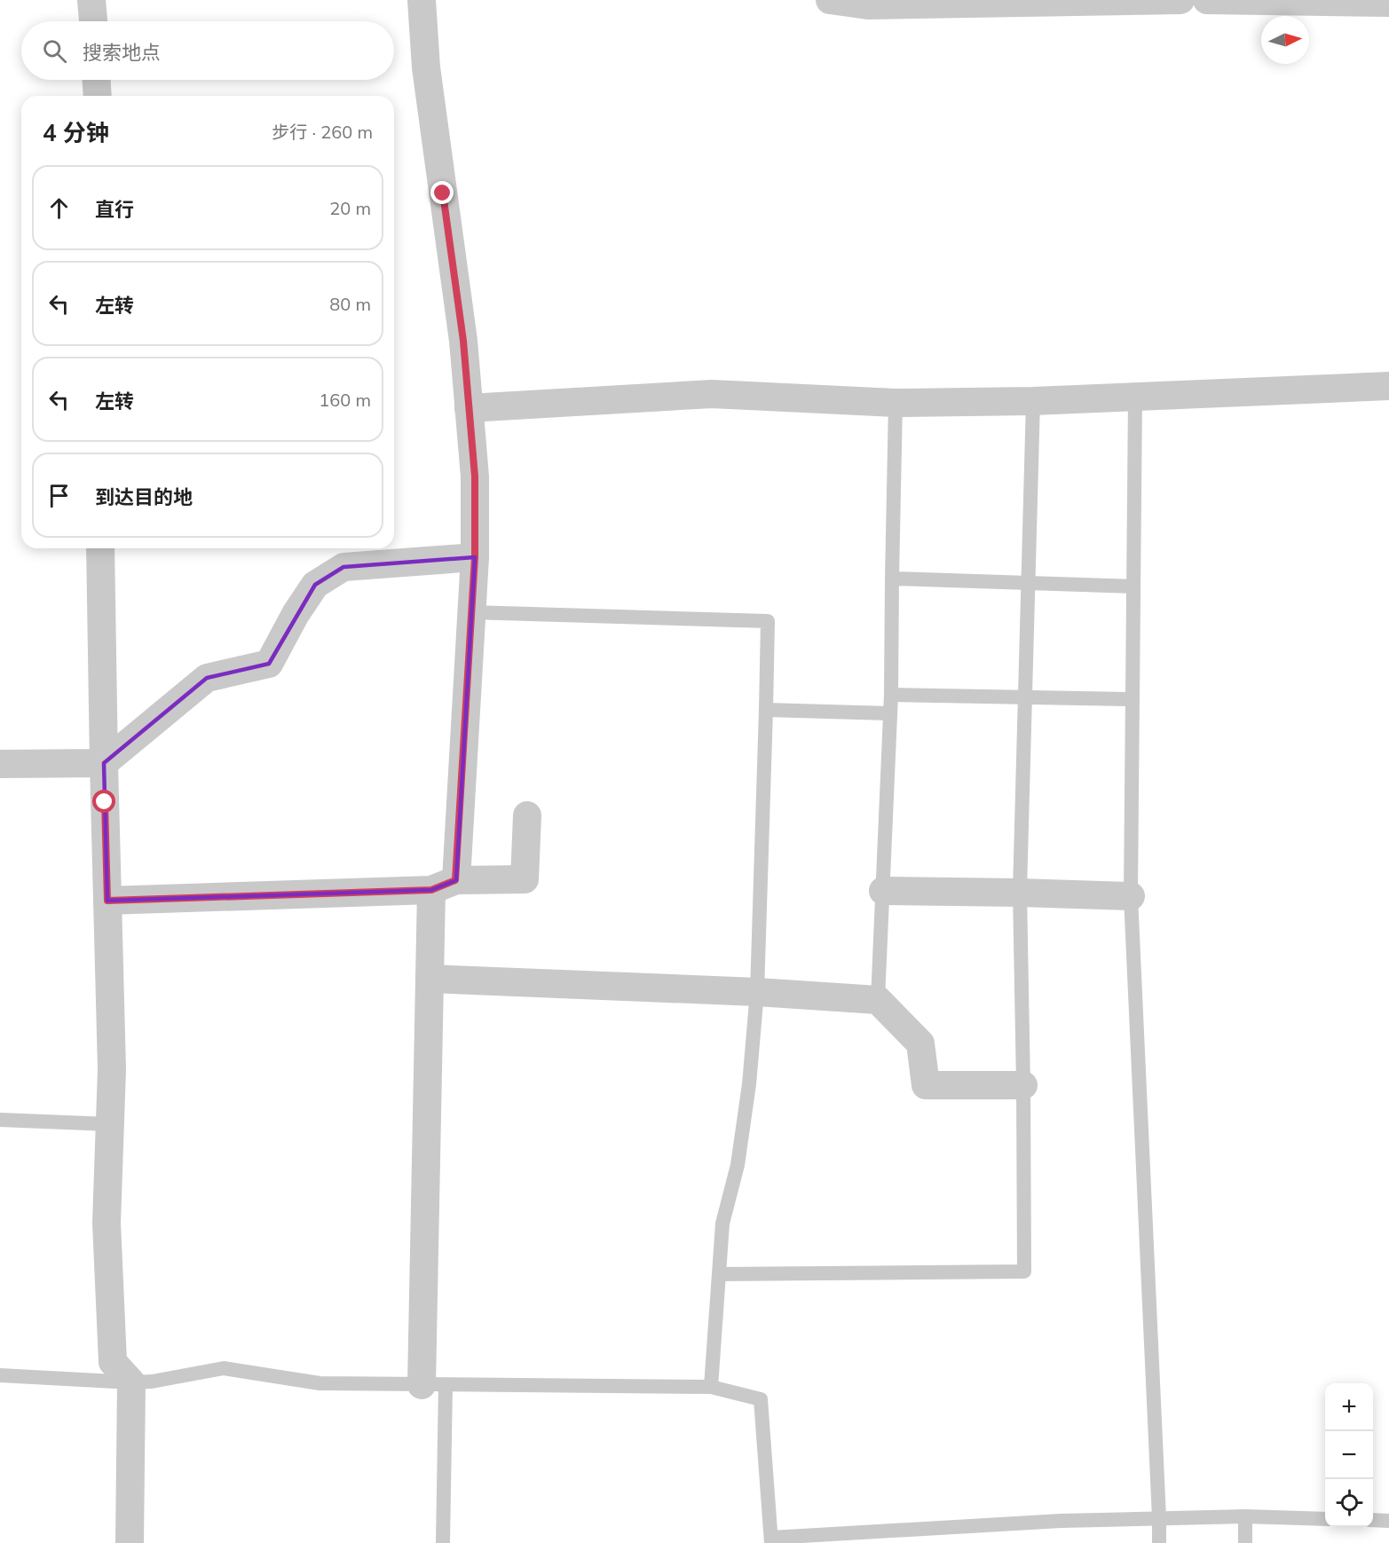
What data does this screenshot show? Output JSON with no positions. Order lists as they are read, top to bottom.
{
  "north": "right",
  "page": {
    "search": "搜索地点",
    "heading": ["4 分钟", "步行 · 260 m"],
    "list": [
      ["直行", "20 m"],
      ["左转", "80 m"],
      ["左转", "160 m"],
      "到达目的地"
    ],
    "map_buttons": ["+", "−"]
  }
}
